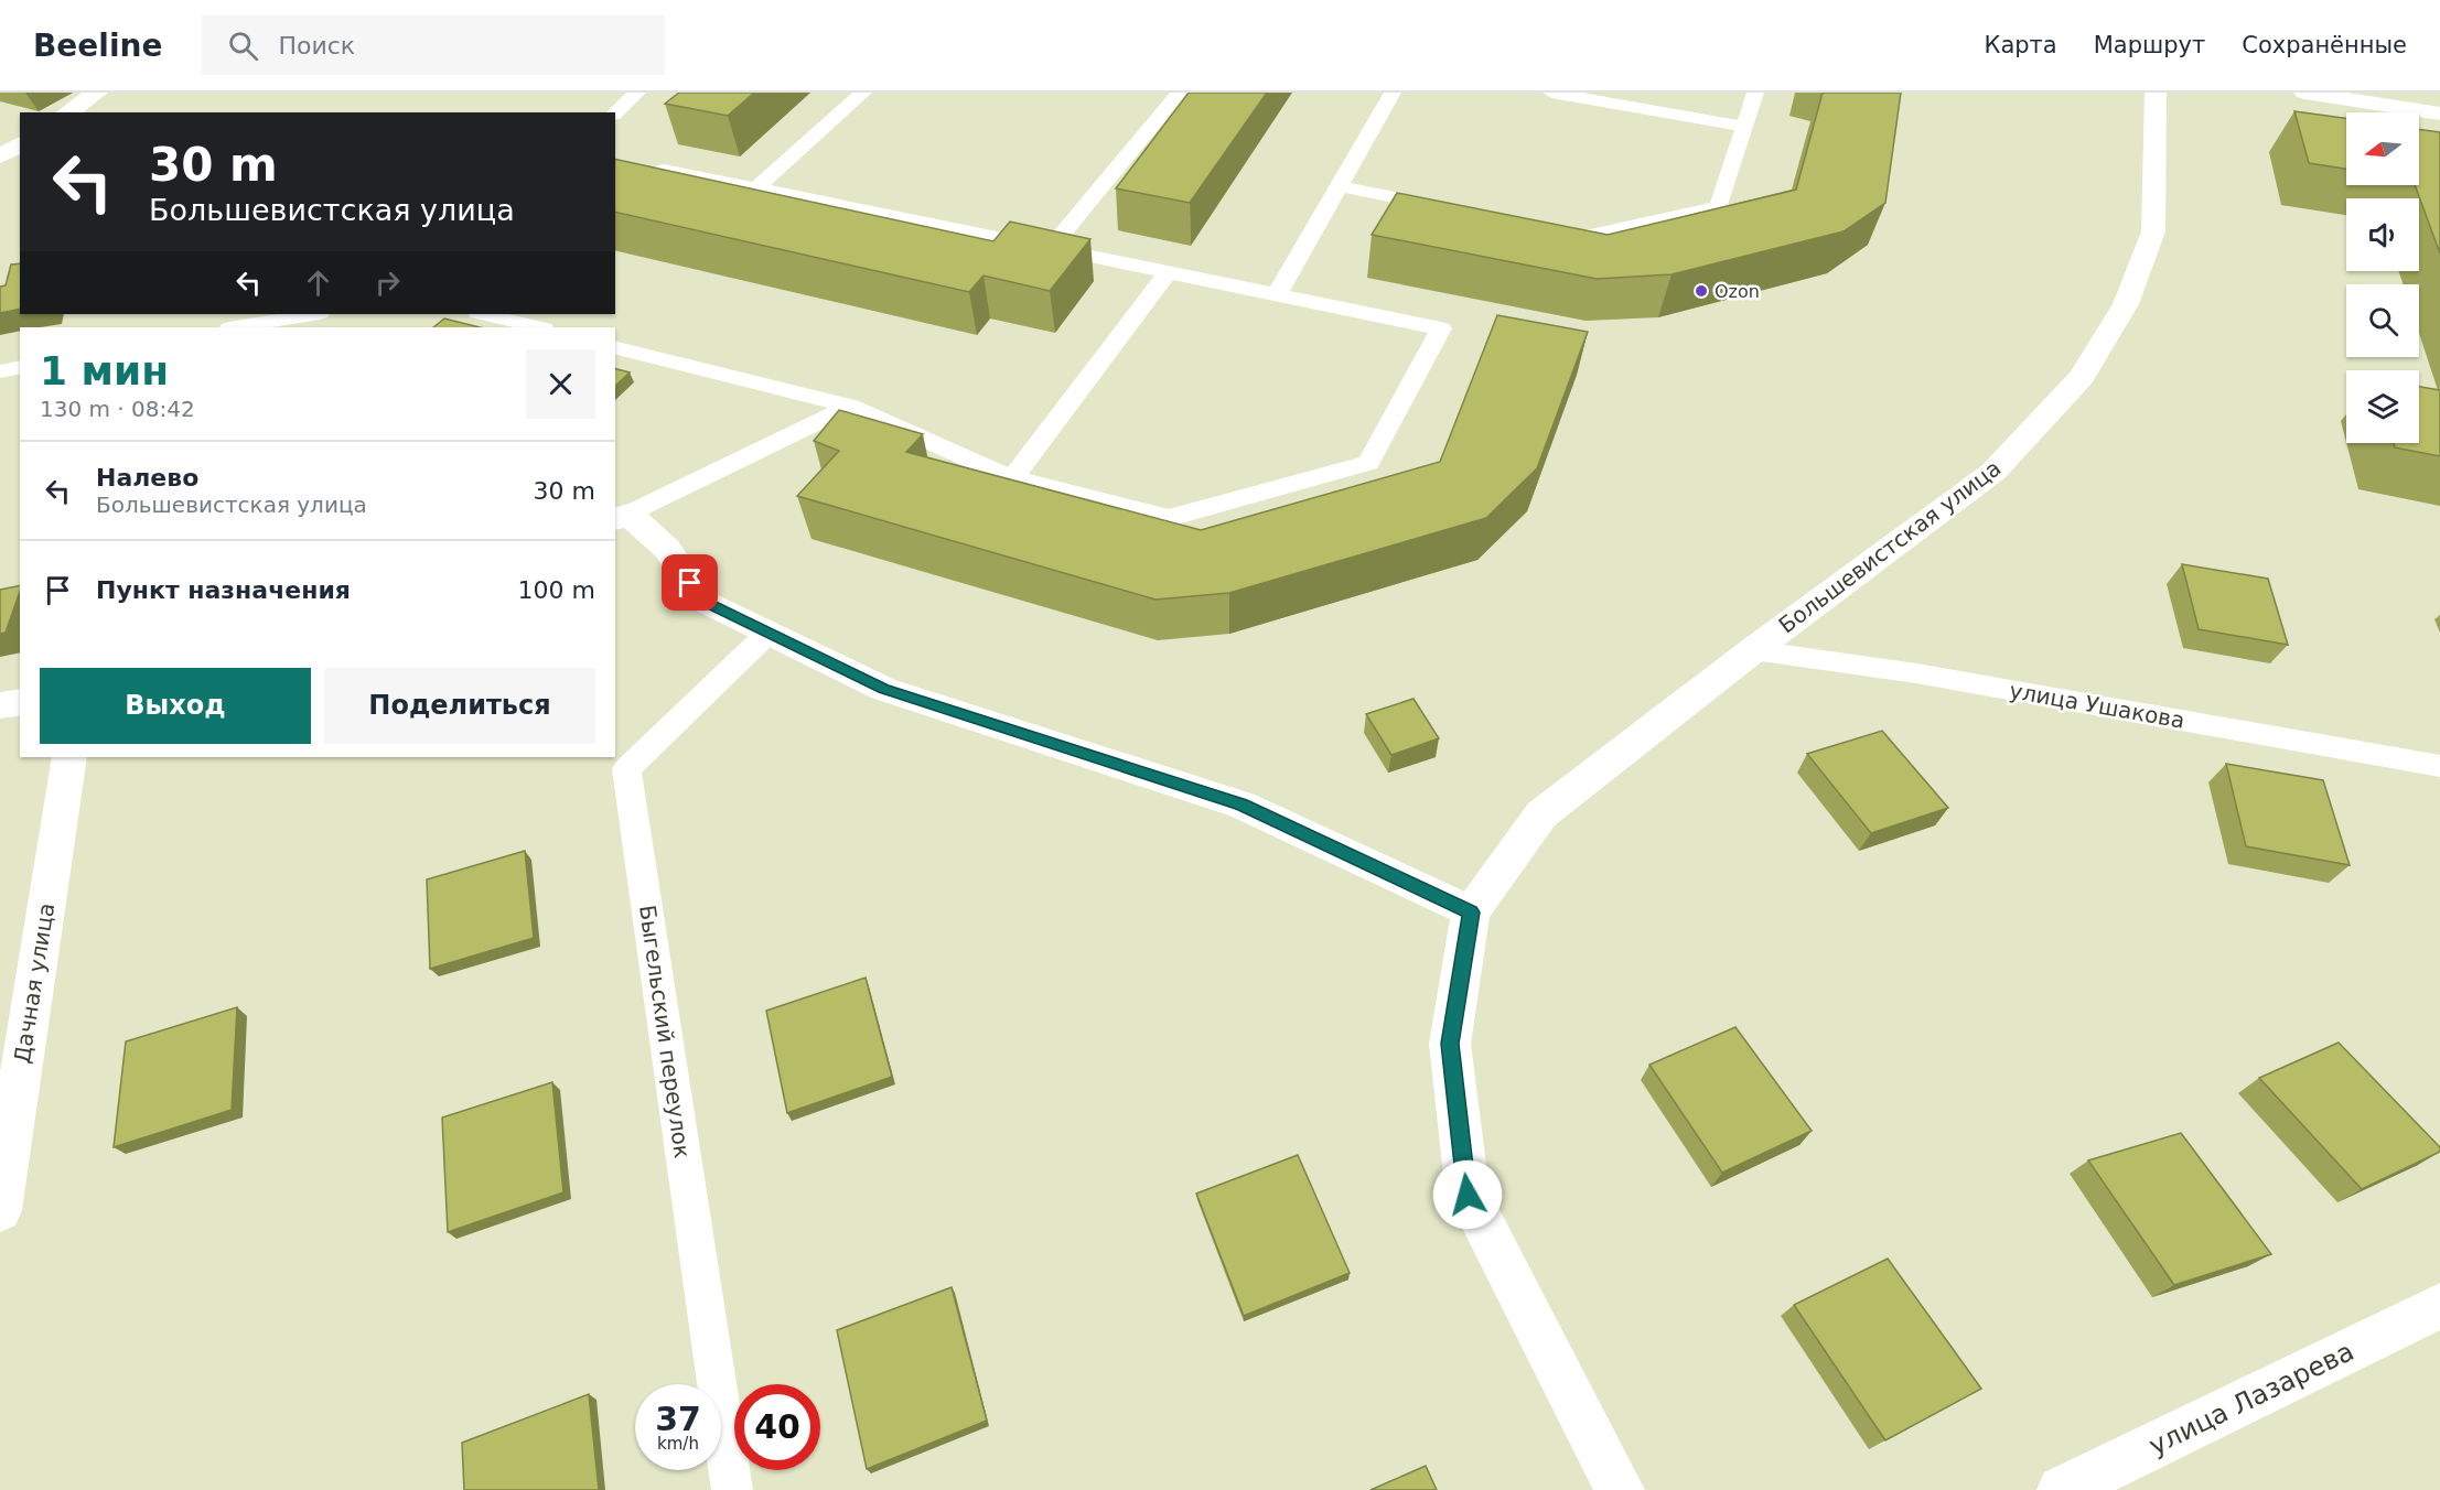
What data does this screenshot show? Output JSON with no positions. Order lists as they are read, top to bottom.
{
  "streets": {
    "street": ["Большевистская улица", "Дачная улица", "улица Лазарева"],
    "lane": ["улица Ушакова", "Быгельский переулок"]
  },
  "crossings": [
    ["Большевистская улица", "улица Ушакова"]
  ],
  "places": ["Ozon"],
  "north": "left",
  "page": {
    "header": "Beeline",
    "search": "Поиск",
    "nav": ["Карта", "Маршрут", "Сохранённые"],
    "turn": ["30 m", "Большевистская улица"],
    "heading": ["1 мин", "130 m · 08:42"],
    "list": [
      {
        "name": "Налево",
        "note": "Большевистская улица",
        "value": "30 m"
      },
      {
        "name": "Пункт назначения",
        "value": "100 m"
      }
    ],
    "buttons": ["Выход", "Поделиться"],
    "speed": "37 km/h",
    "limit": "40"
  }
}
